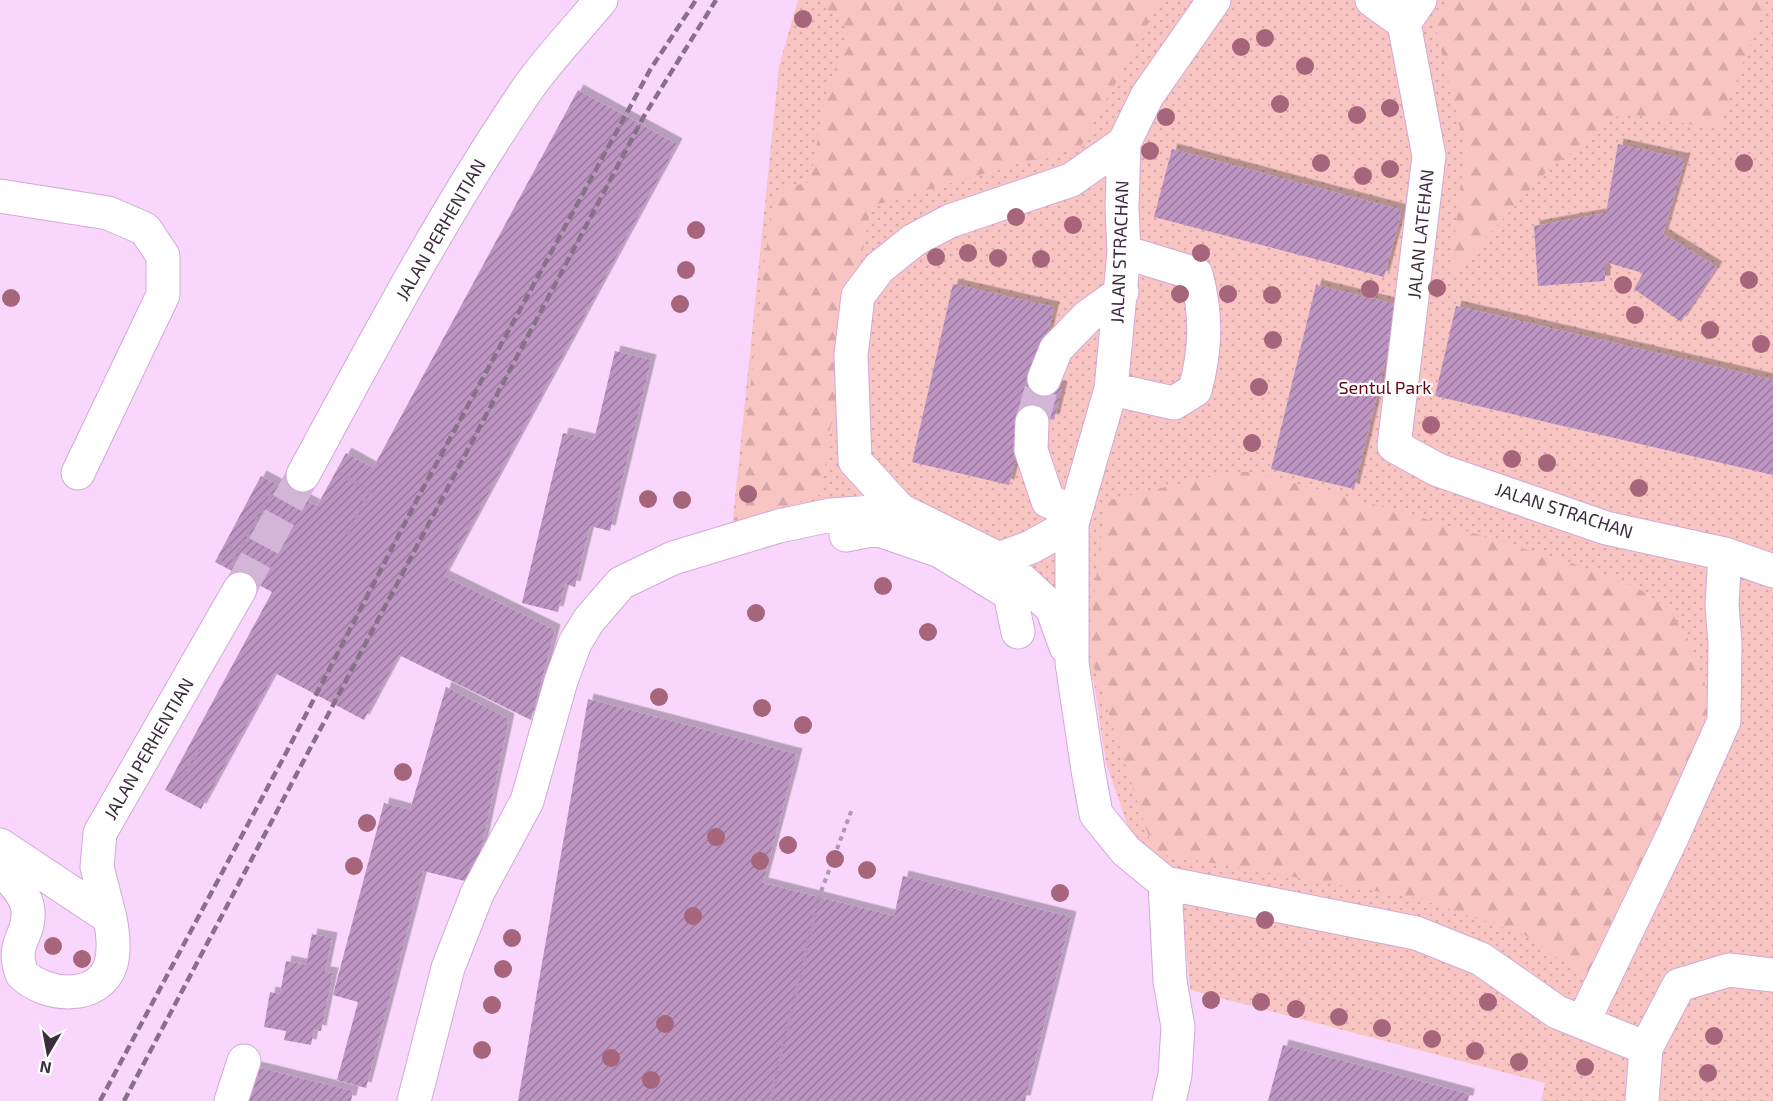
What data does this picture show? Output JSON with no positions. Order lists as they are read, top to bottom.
{
  "streets": {
    "street": ["JALAN PERHENTIAN", "JALAN LATEHAN", "JALAN STRACHAN"]
  },
  "crossings": [
    ["JALAN LATEHAN", "JALAN STRACHAN"]
  ],
  "parks": ["Sentul Park"],
  "north": "bottom"
}
